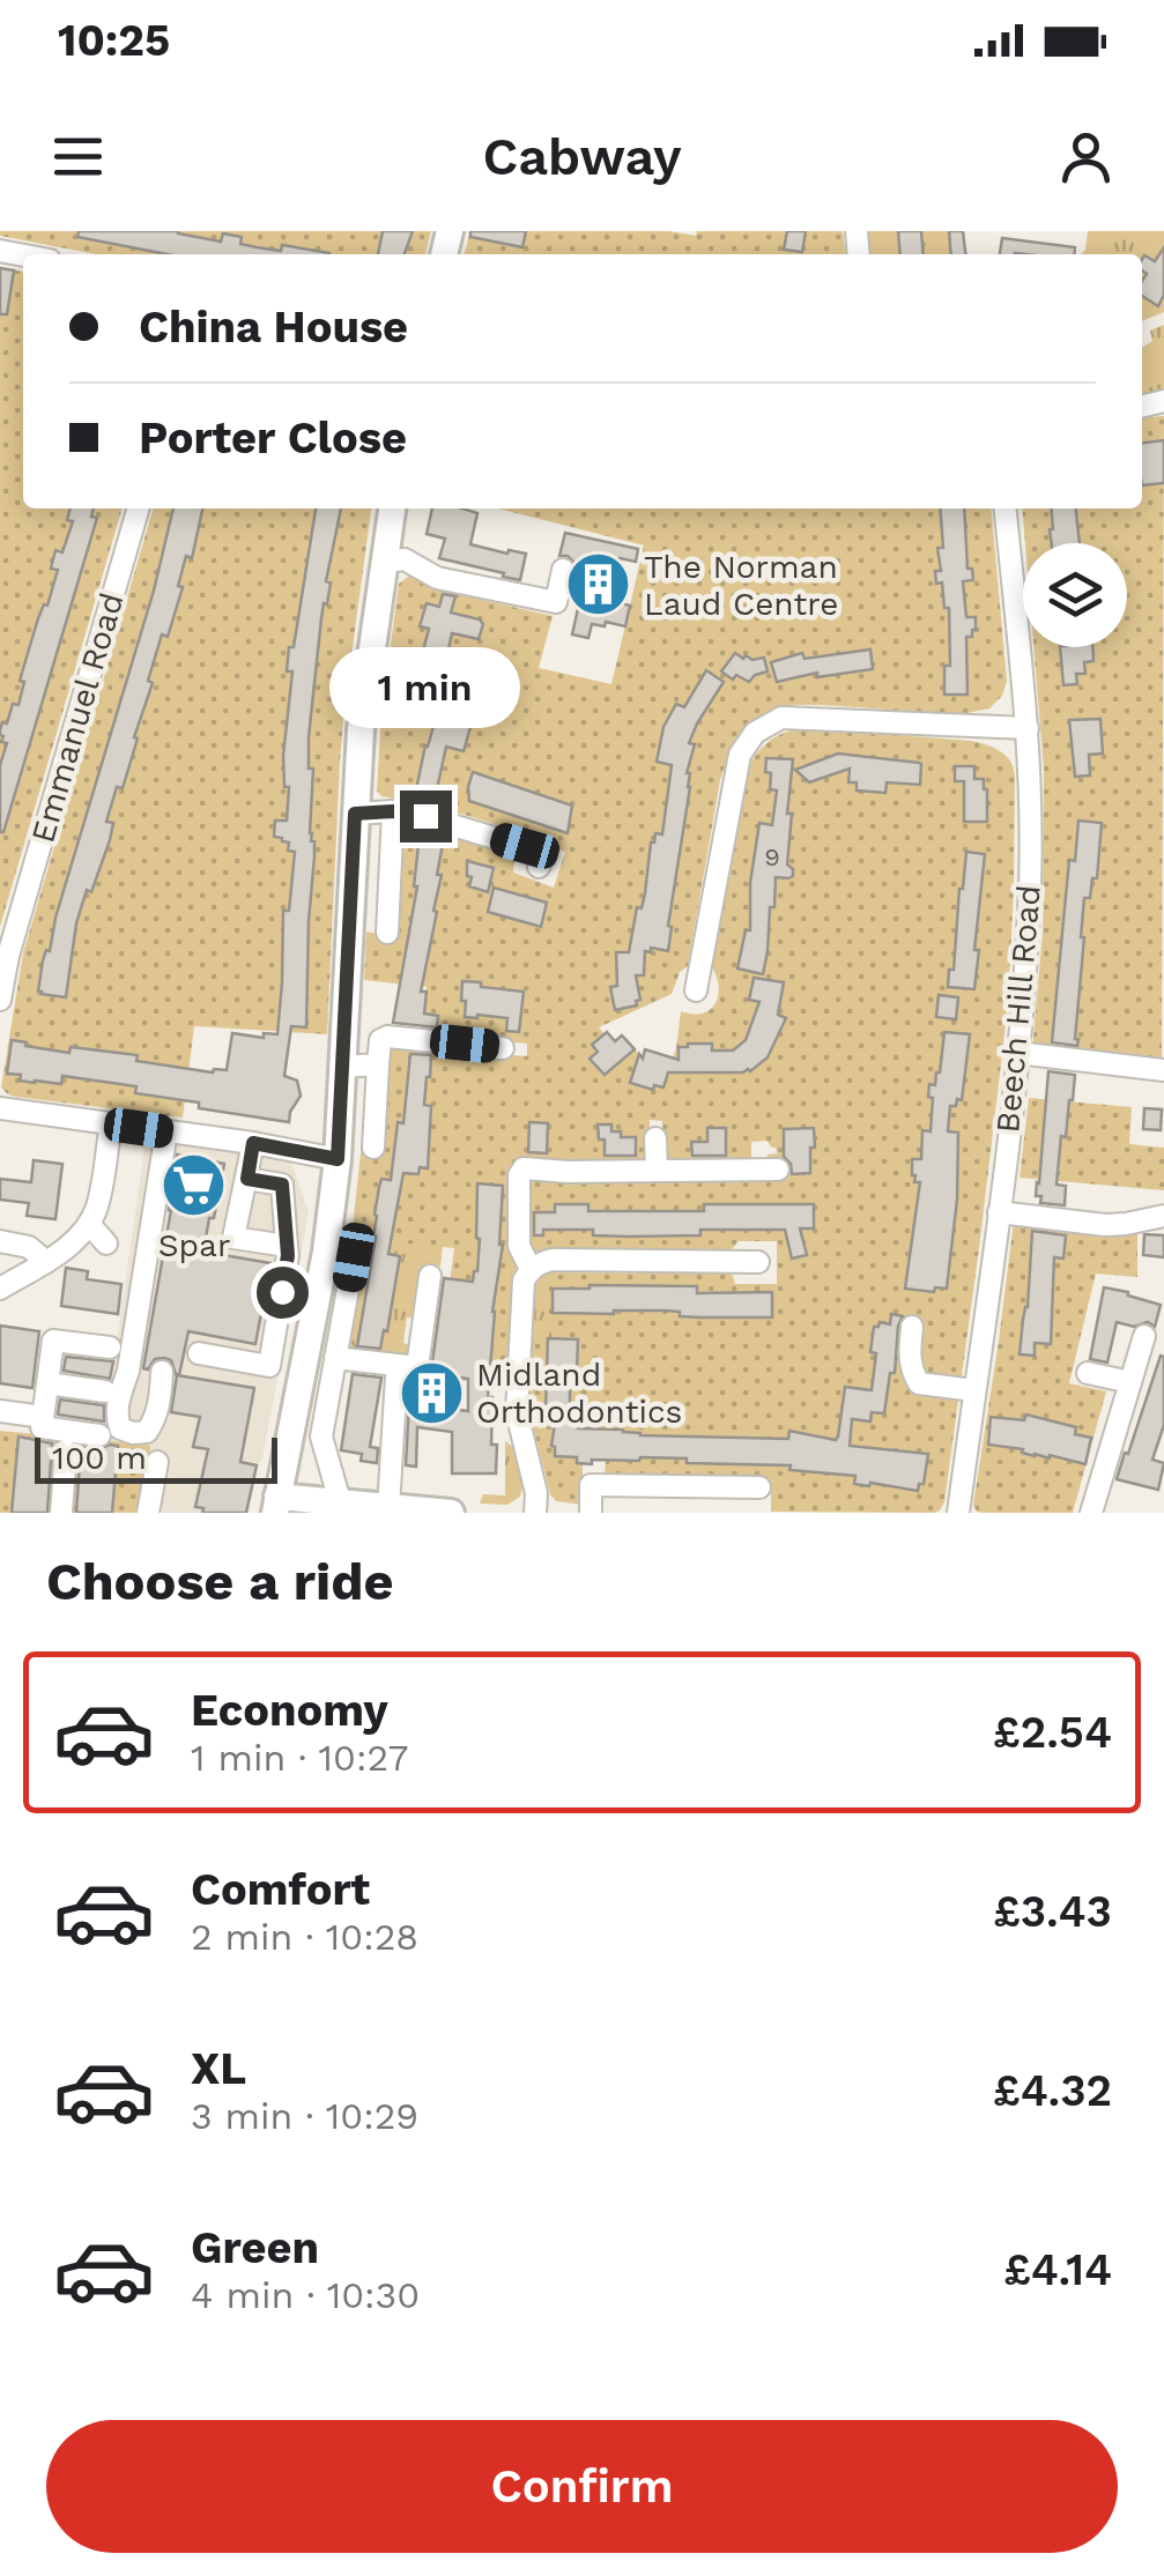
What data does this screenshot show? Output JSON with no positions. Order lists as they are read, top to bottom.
{
  "streets": {
    "street": ["Emmanuel Road", "Beech Hill Road"]
  },
  "places": {
    "building": ["The Norman Laud Centre", "Midland Orthodontics"],
    "supermarket": ["Spar"]
  },
  "house_numbers": ["9"],
  "scale_bar": "100 m",
  "page": {
    "status": "10:25",
    "header": "Cabway",
    "banner": ["China House", "Porter Close"],
    "bubble": "1 min",
    "scale": "100 m",
    "heading": "Choose a ride",
    "list": [
      {
        "name": "Economy",
        "note": "1 min · 10:27",
        "value": "£2.54"
      },
      {
        "name": "Comfort",
        "note": "2 min · 10:28",
        "value": "£3.43"
      },
      {
        "name": "XL",
        "note": "3 min · 10:29",
        "value": "£4.32"
      },
      {
        "name": "Green",
        "note": "4 min · 10:30",
        "value": "£4.14"
      }
    ],
    "buttons": "Confirm"
  }
}
